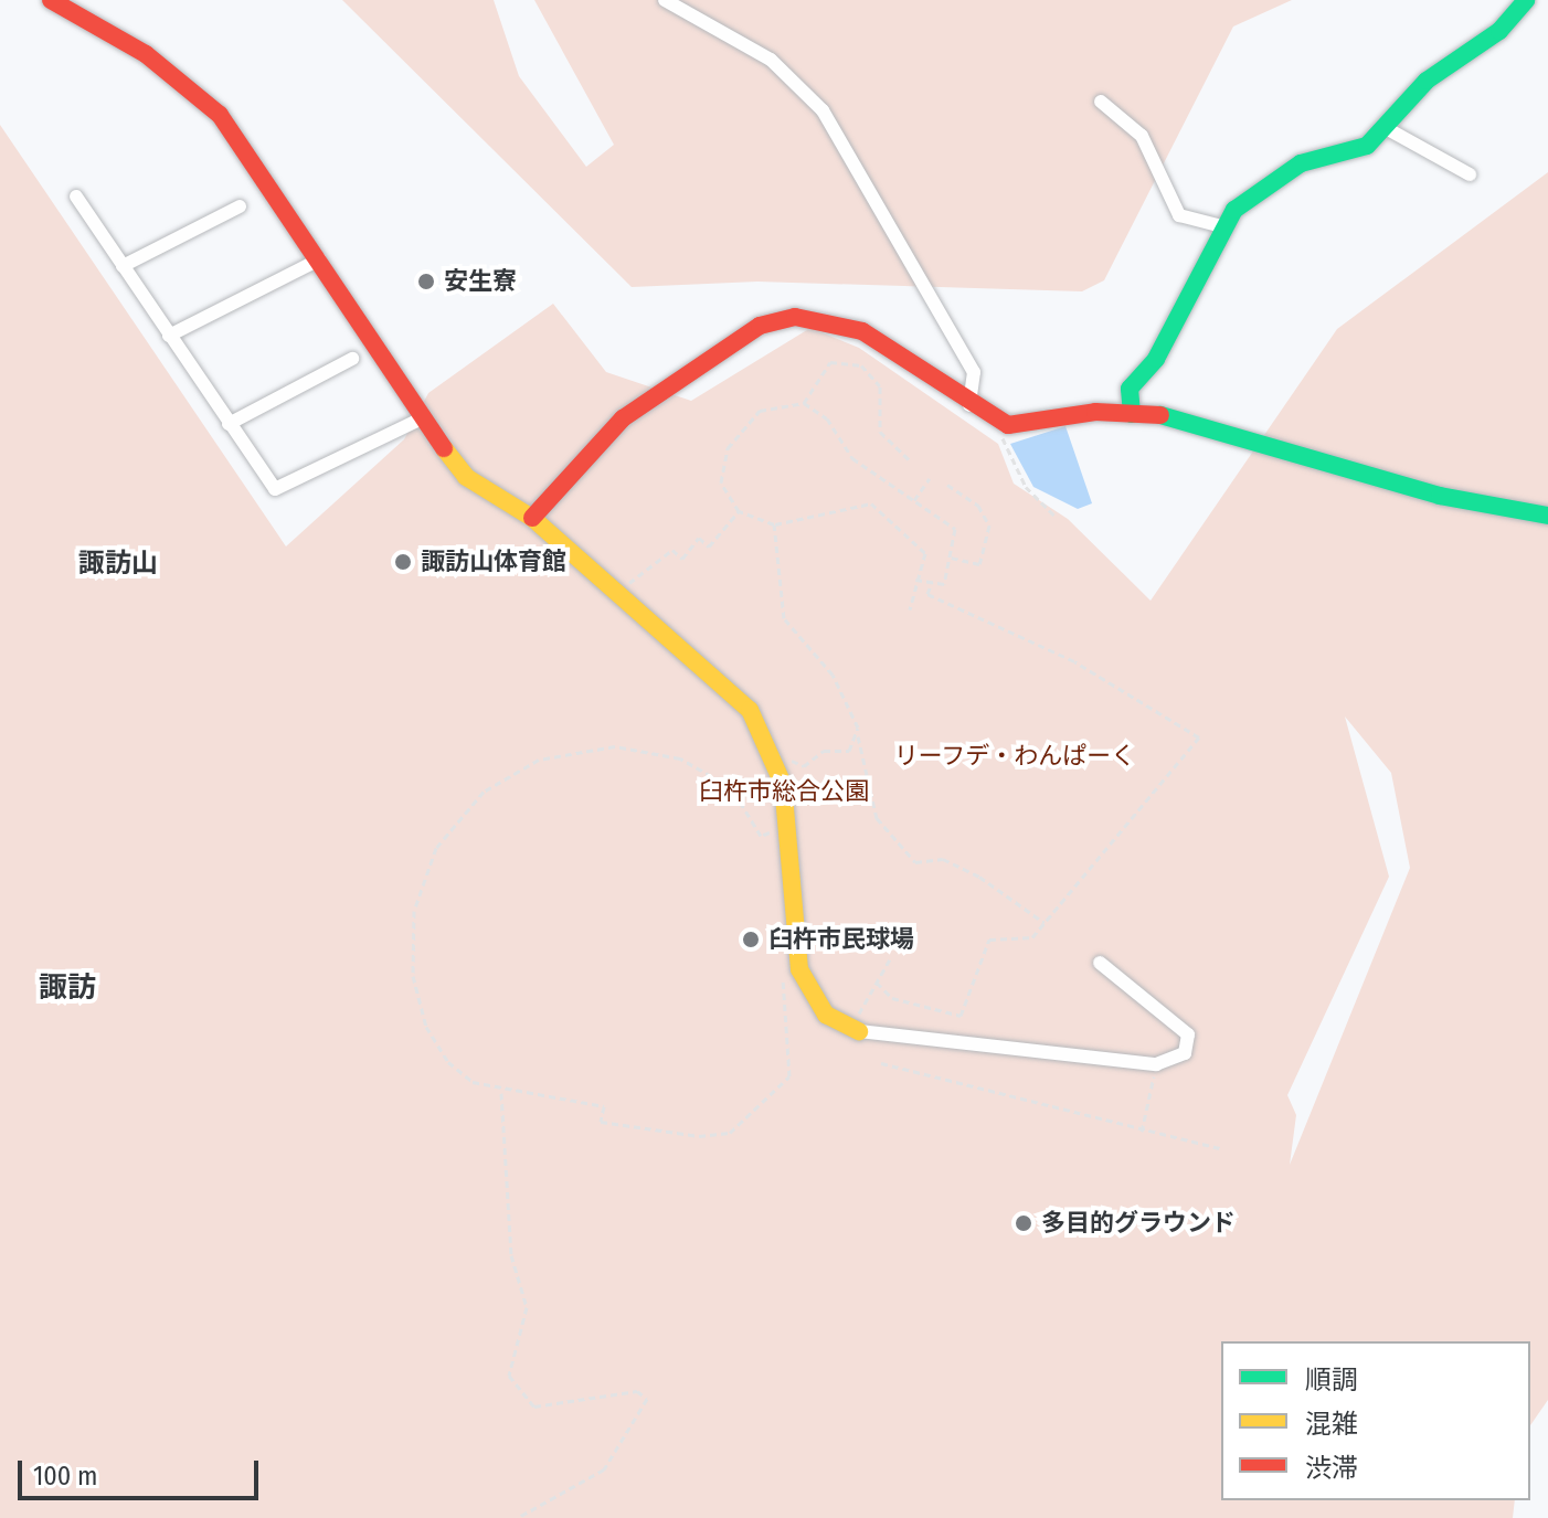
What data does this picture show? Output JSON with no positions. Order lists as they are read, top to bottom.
{
  "districts": ["諏訪山", "諏訪"],
  "parks": ["リーフデ・わんぱーく", "臼杵市総合公園"],
  "places": [
    "安生寮",
    "諏訪山体育館",
    "臼杵市民球場",
    "多目的グラウンド"
  ],
  "legend": ["順調", "混雑", "渋滞"],
  "scale_bar": "100 m"
}
